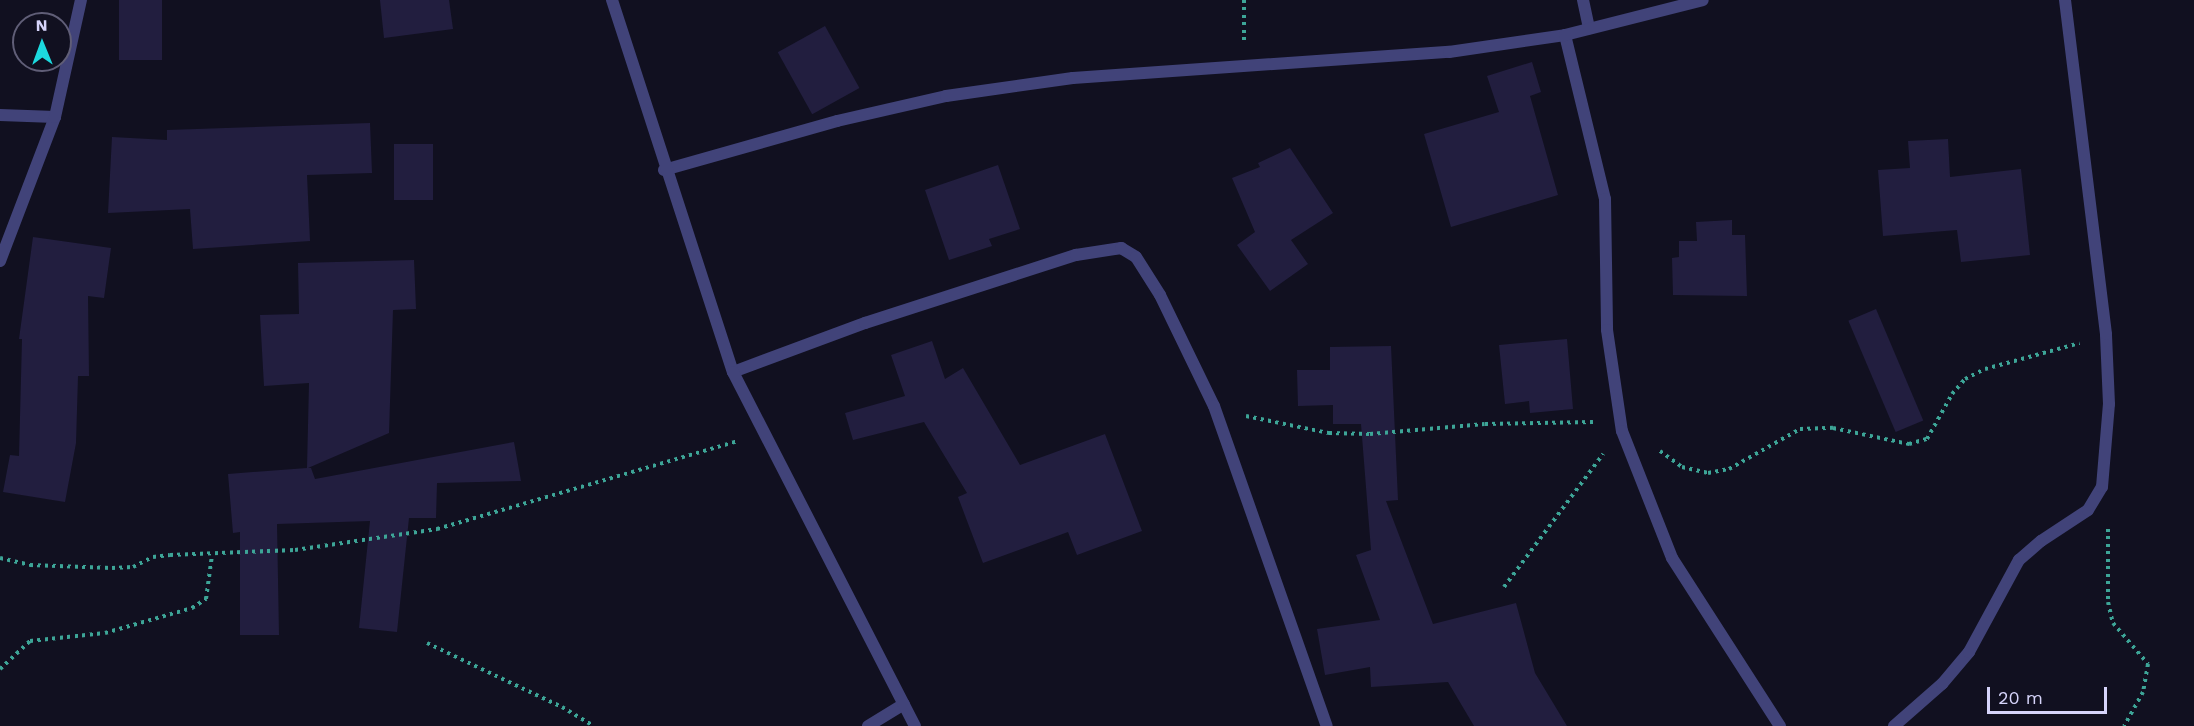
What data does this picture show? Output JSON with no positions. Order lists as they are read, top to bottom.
{
  "scale_bar": "20 m",
  "north": "top"
}
